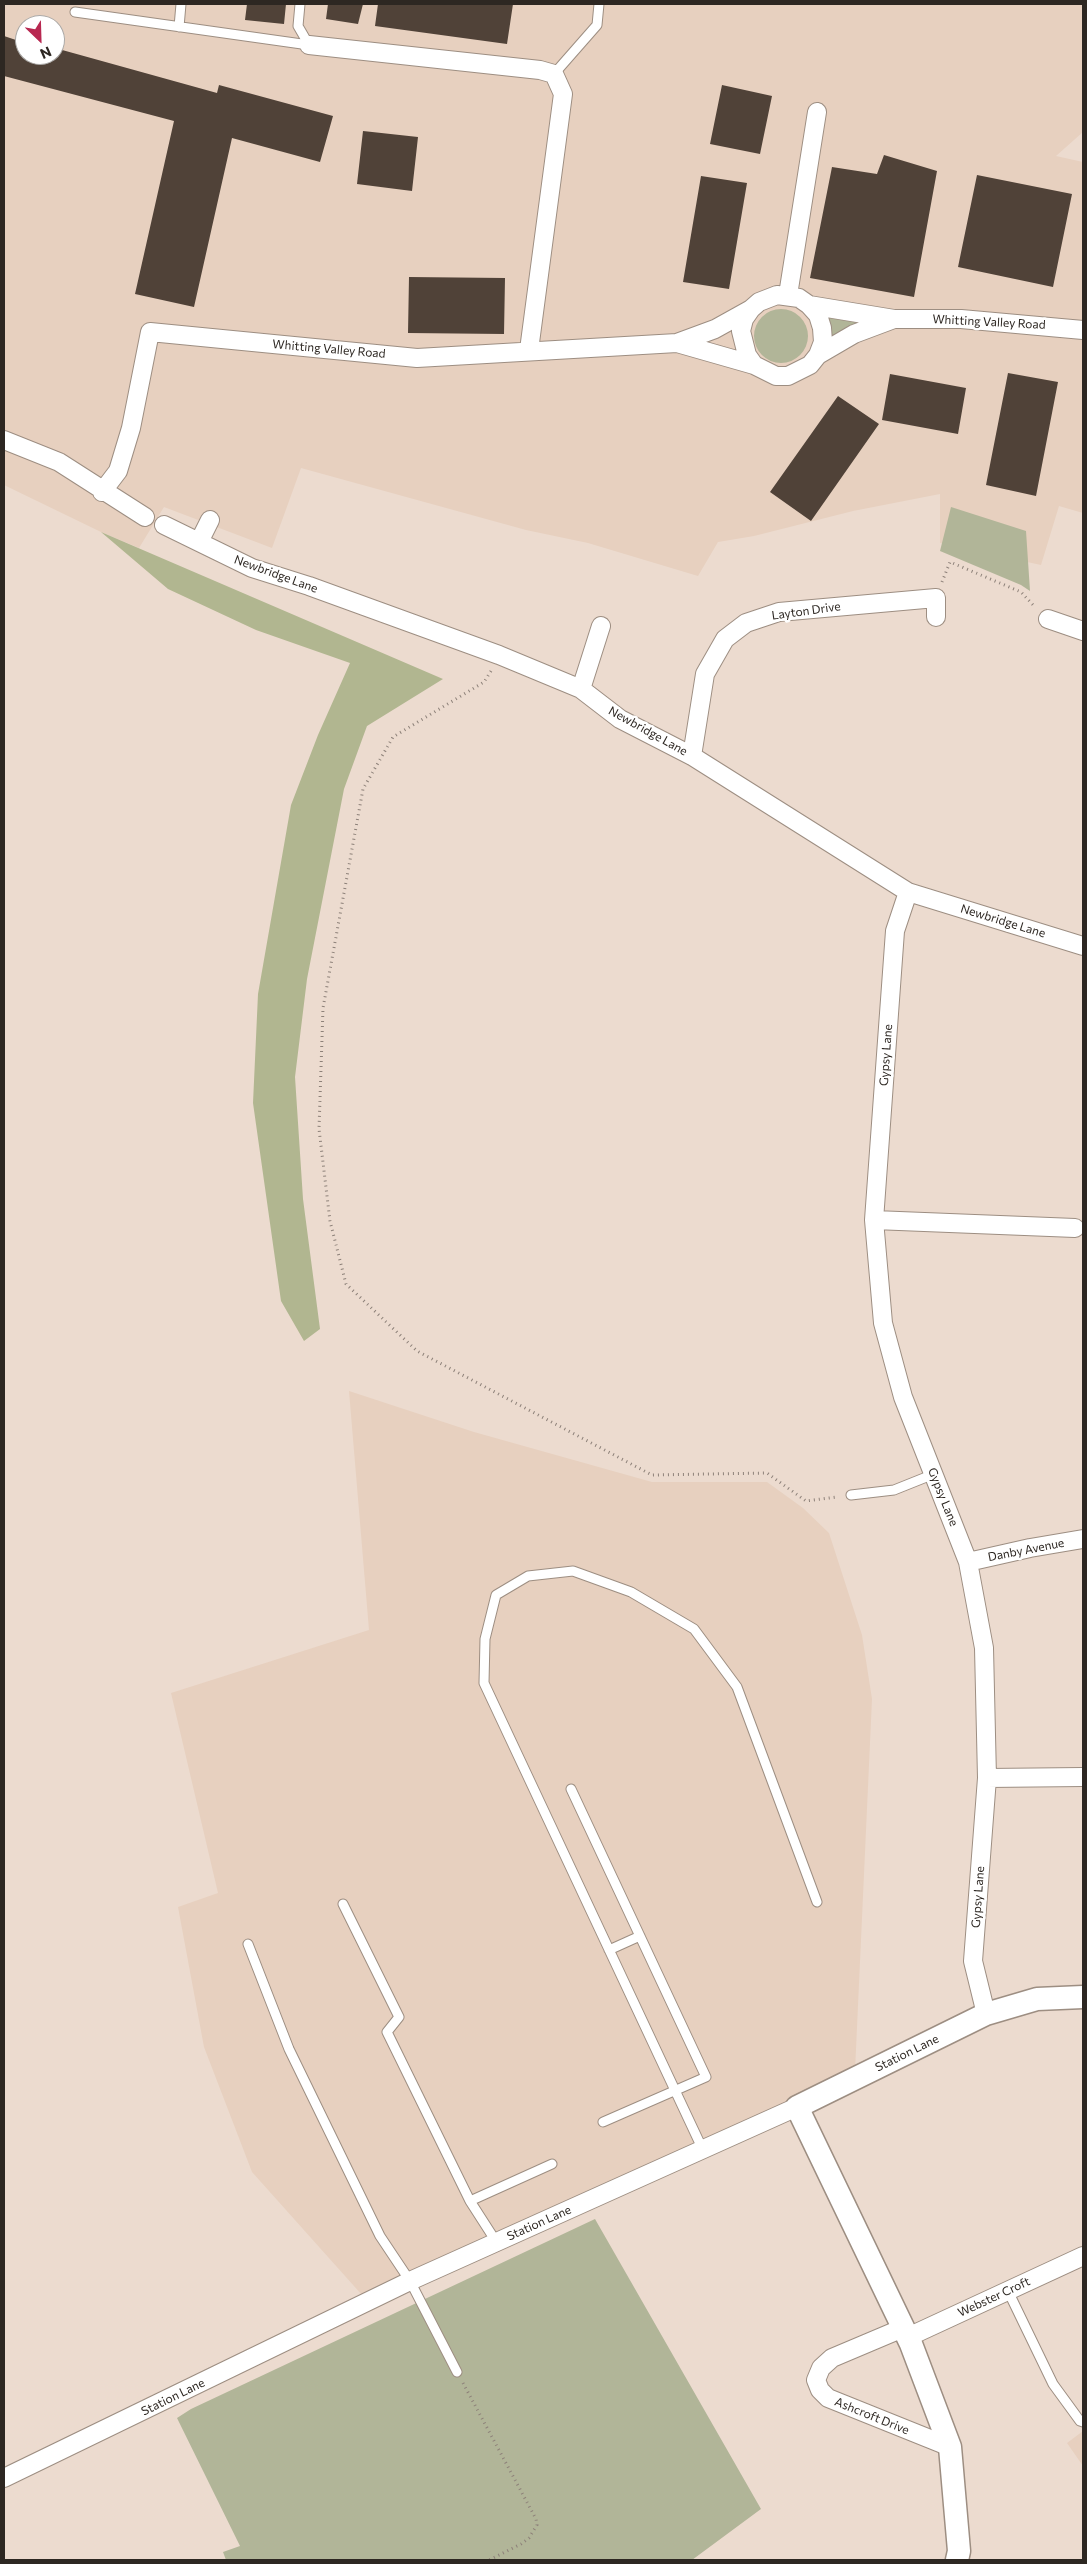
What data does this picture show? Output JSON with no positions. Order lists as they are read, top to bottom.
{
  "streets": {
    "street": [
      "Whitting Valley Road",
      "Newbridge Lane",
      "Layton Drive",
      "Gypsy Lane",
      "Danby Avenue",
      "Station Lane",
      "Webster Croft",
      "Ashcroft Drive"
    ]
  },
  "crossings": [
    ["Newbridge Lane", "Layton Drive"],
    ["Newbridge Lane", "Gypsy Lane"],
    ["Gypsy Lane", "Danby Avenue"],
    ["Gypsy Lane", "Station Lane"],
    ["Webster Croft", "Ashcroft Drive"]
  ],
  "north": "bottom right"
}
